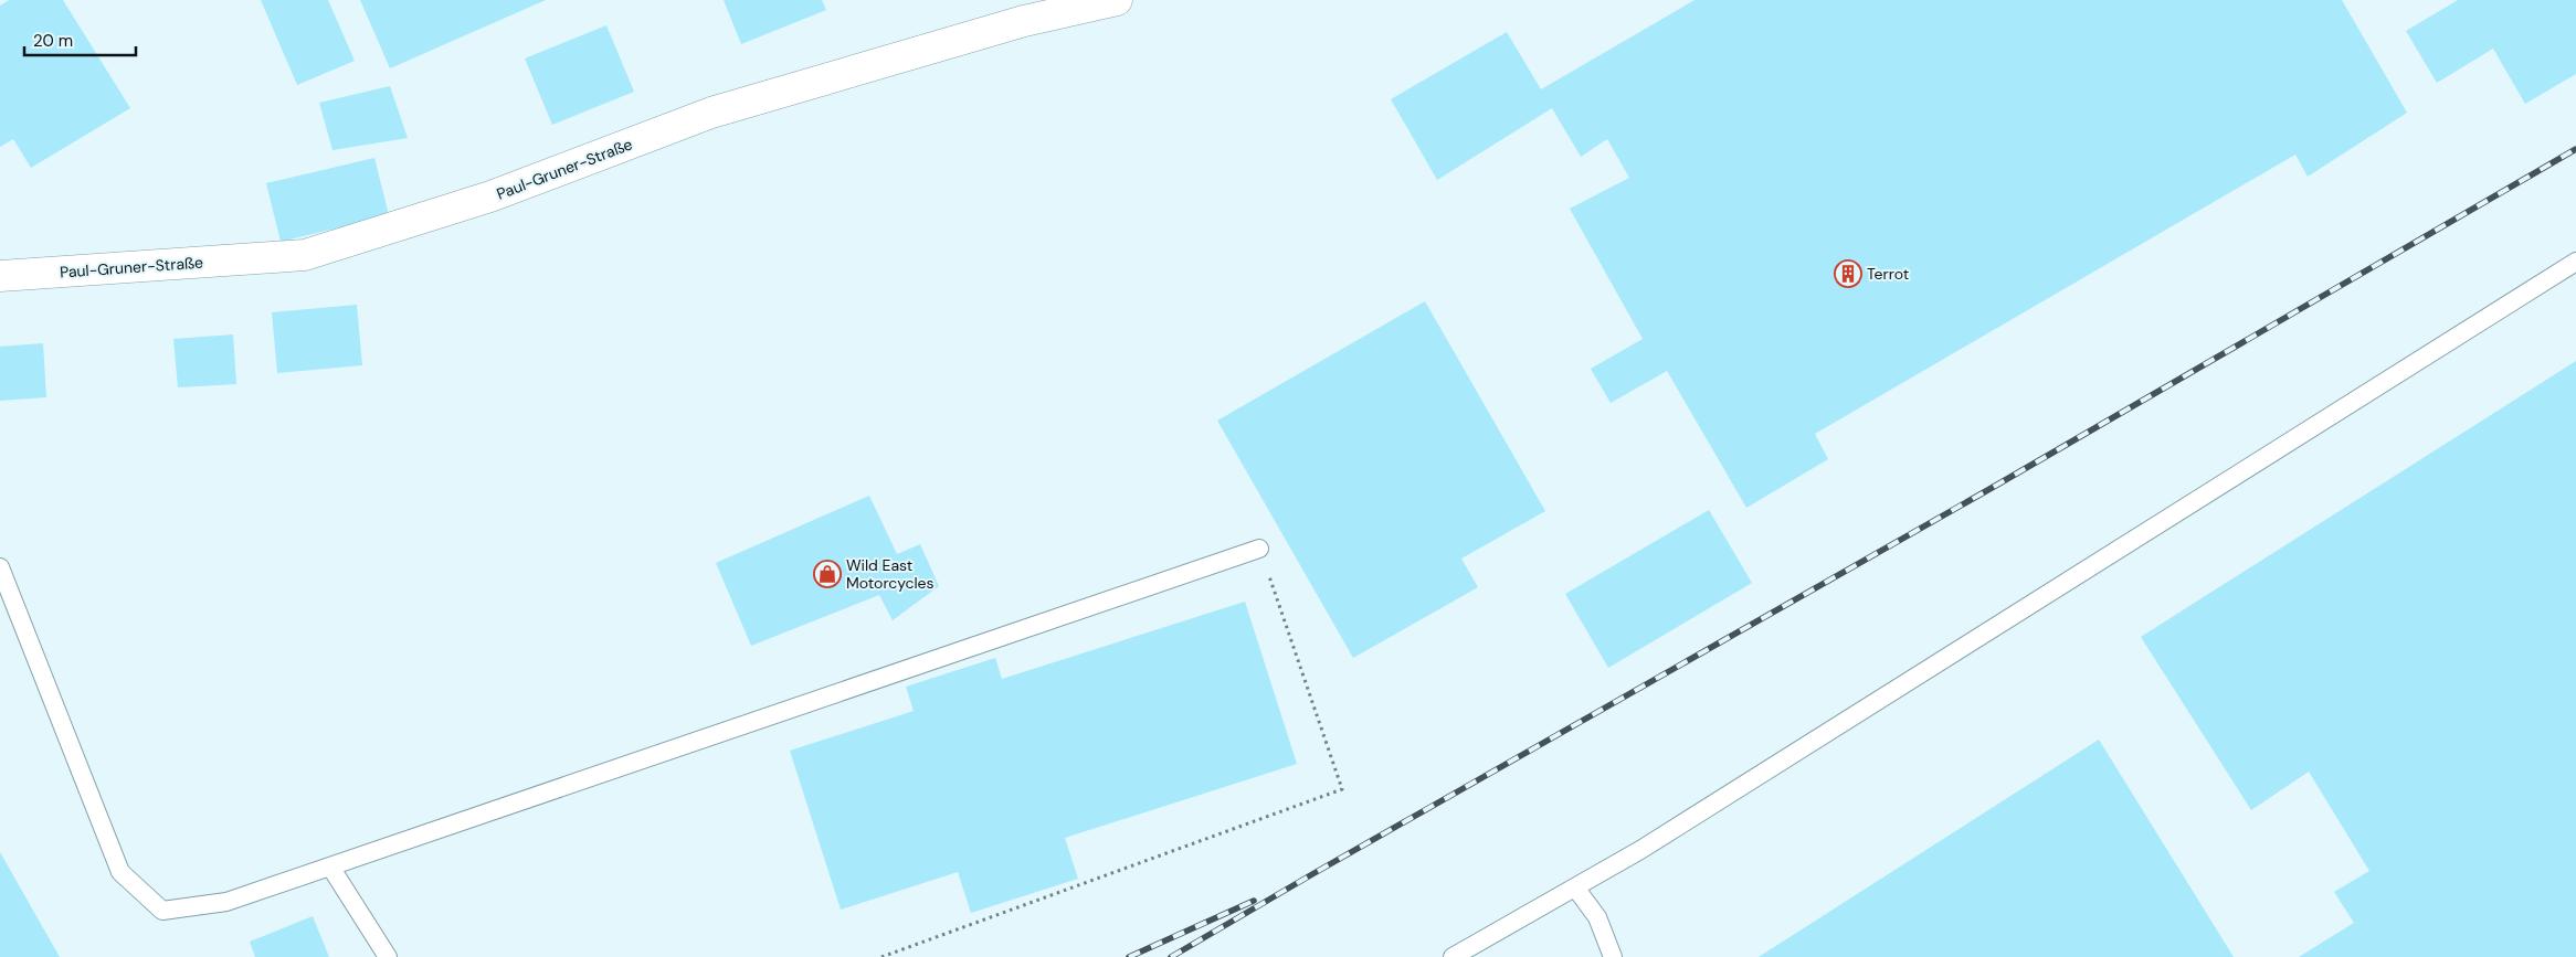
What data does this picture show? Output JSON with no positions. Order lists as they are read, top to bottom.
{
  "streets": {
    "street": ["Paul-Gruner-Straße"]
  },
  "places": {
    "building": ["Terrot"],
    "shop": ["Wild East Motorcycles"]
  },
  "scale_bar": "20 m"
}
